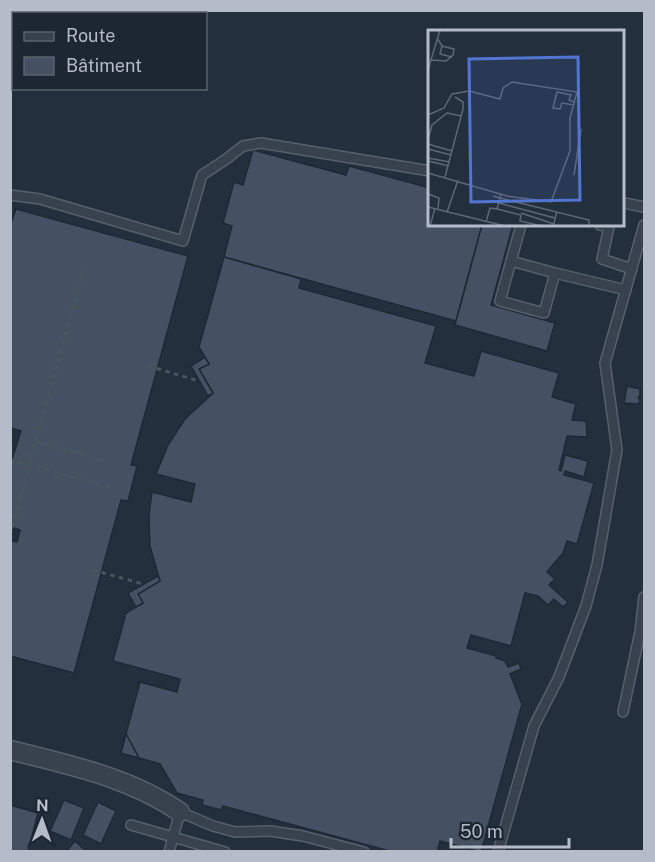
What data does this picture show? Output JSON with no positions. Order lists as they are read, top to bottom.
{
  "legend": ["Route", "Bâtiment"],
  "scale_bar": "50 m",
  "north": "top"
}
